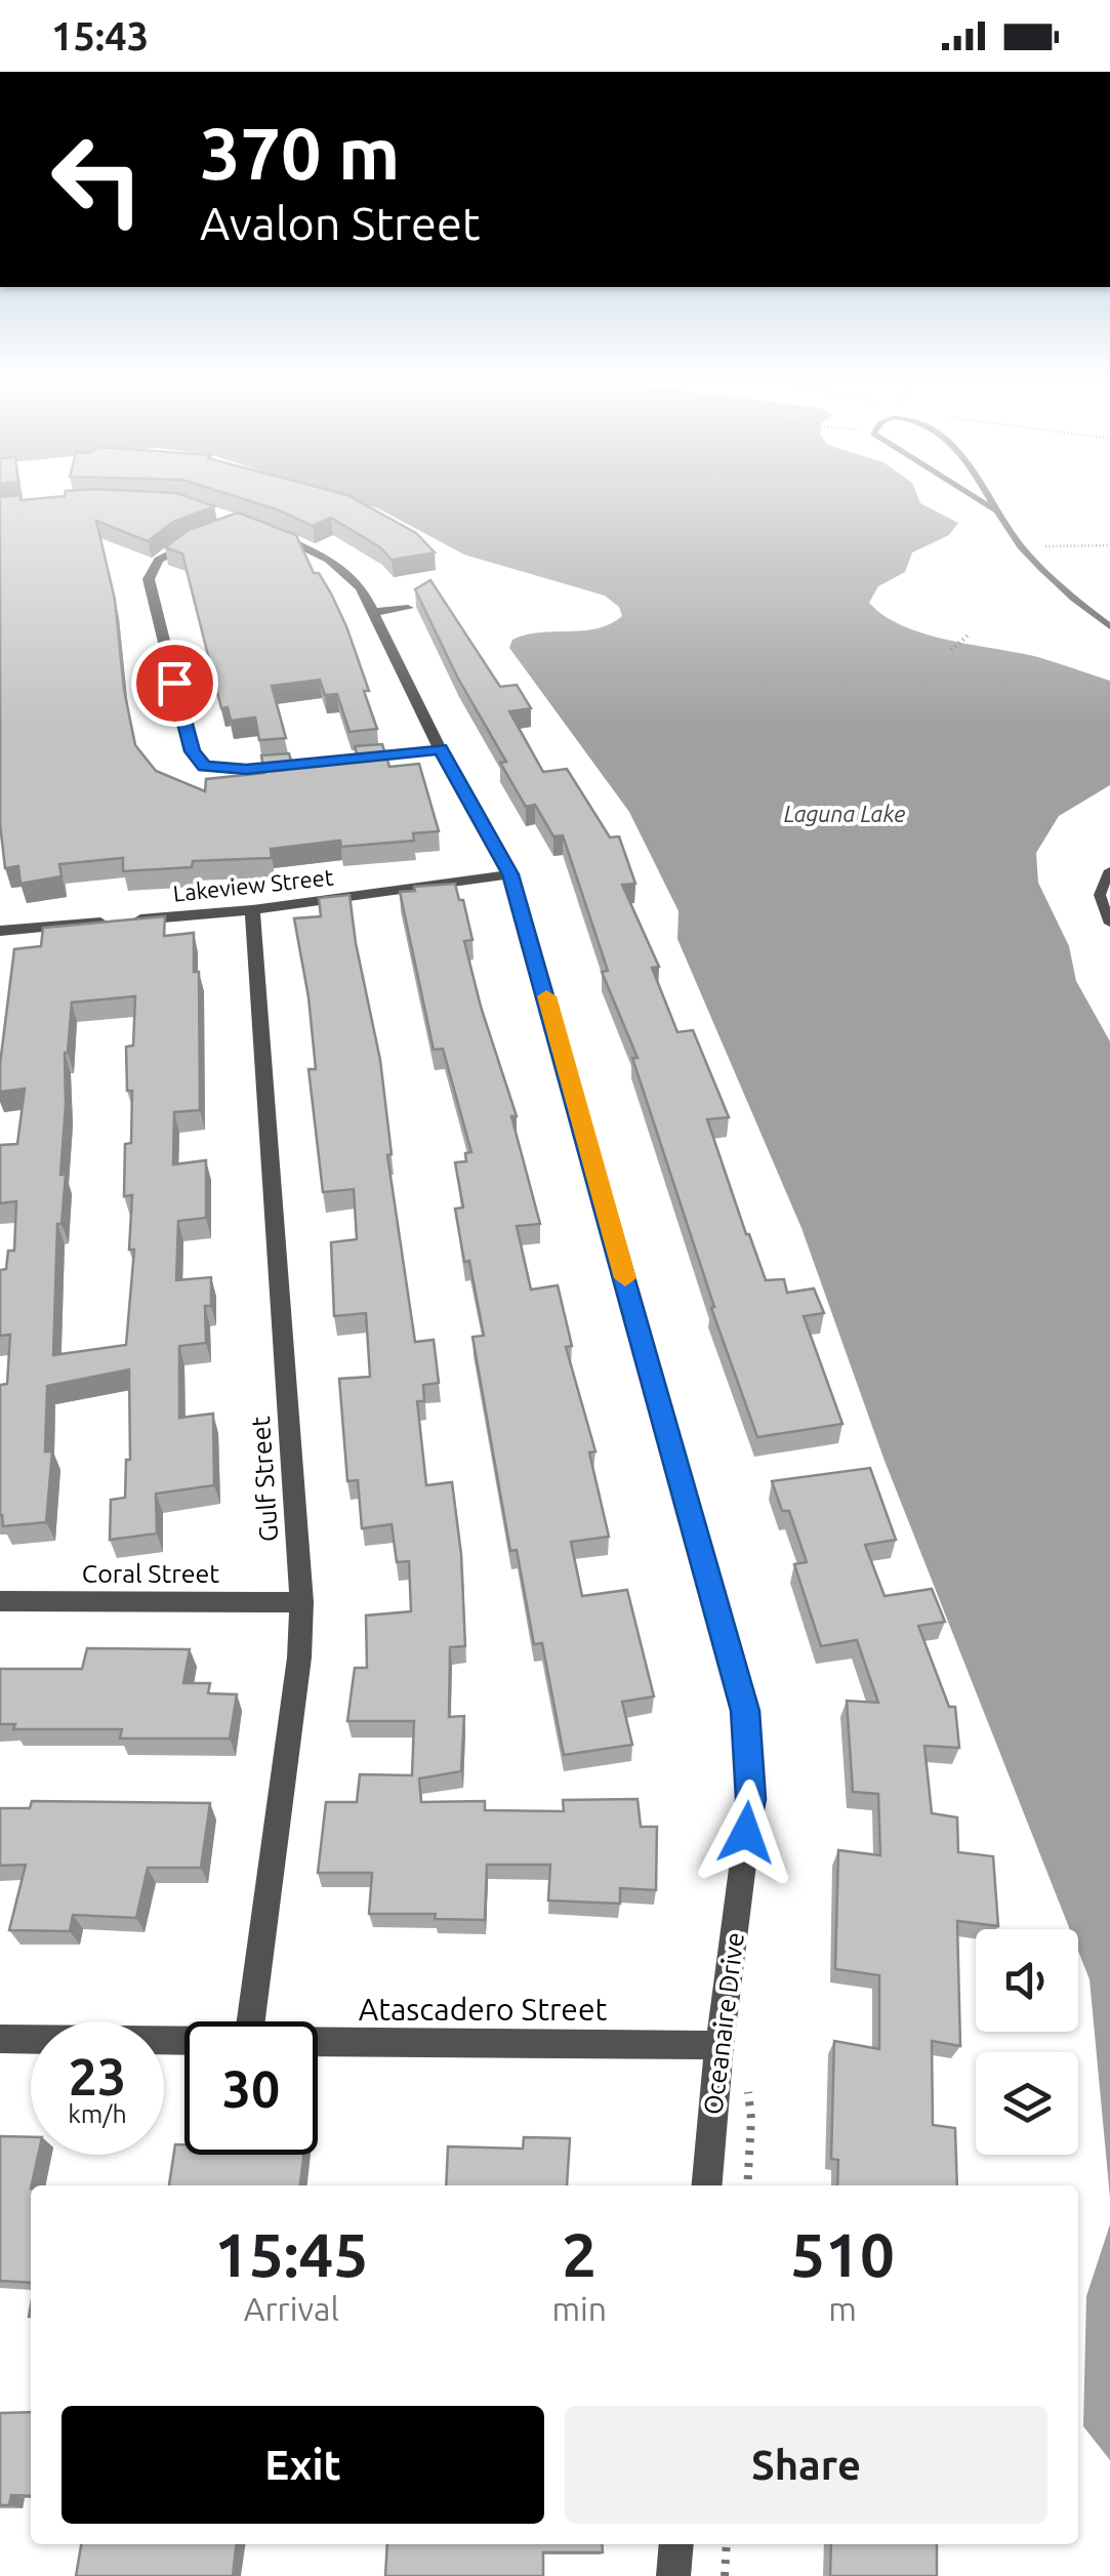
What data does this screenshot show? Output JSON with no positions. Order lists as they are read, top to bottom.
{
  "streets": {
    "street": [
      "Lakeview Street",
      "Gulf Street",
      "Coral Street",
      "Atascadero Street",
      "Oceanaire Drive"
    ]
  },
  "crossings": [
    ["Lakeview Street", "Gulf Street"],
    ["Lakeview Street", "Oceanaire Drive"],
    ["Gulf Street", "Coral Street"],
    ["Atascadero Street", "Oceanaire Drive"]
  ],
  "water": ["Laguna Lake"],
  "page": {
    "status": "15:43",
    "turn": ["370 m", "Avalon Street"],
    "speed": "23 km/h",
    "limit": "30",
    "eta": [
      "15:45",
      "Arrival",
      "2",
      "min",
      "510",
      "m"
    ],
    "buttons": ["Exit", "Share"]
  }
}
